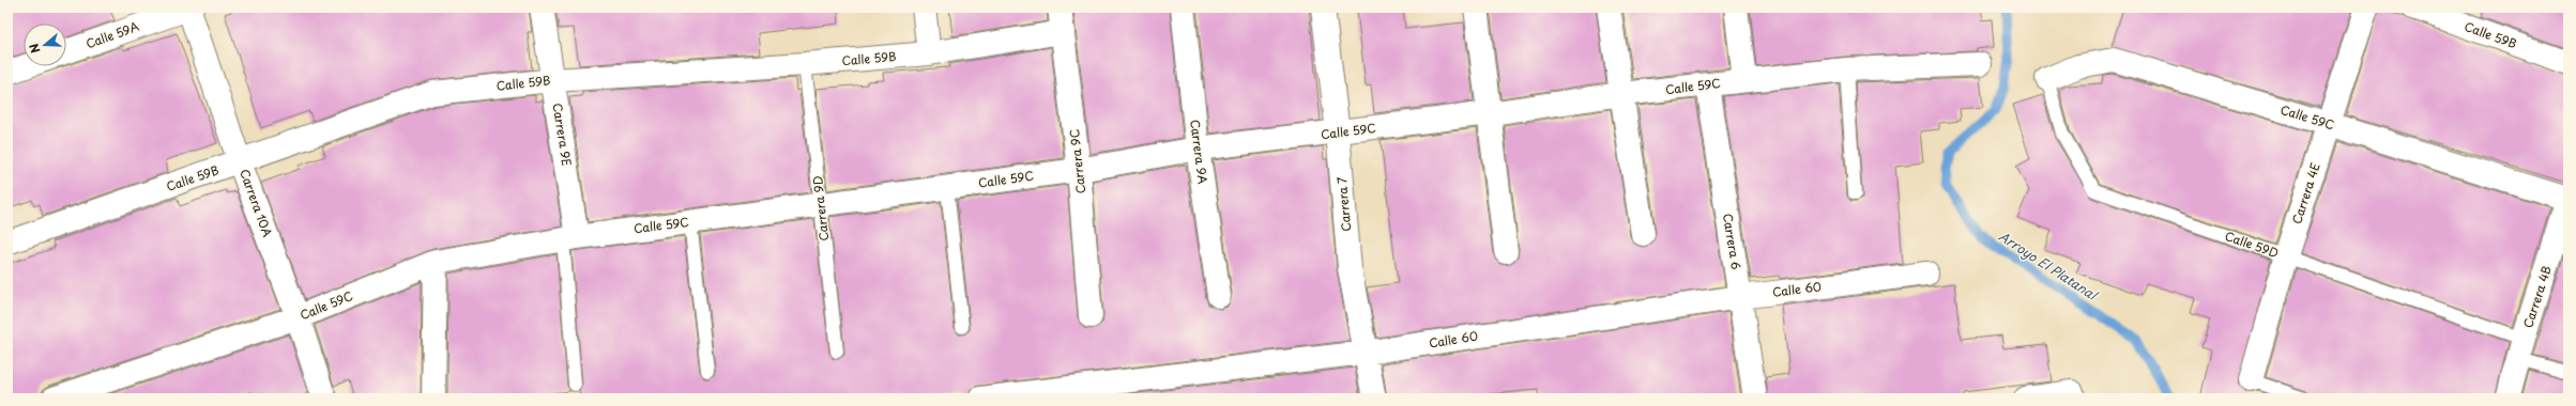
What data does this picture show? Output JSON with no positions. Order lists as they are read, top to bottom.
{
  "streets": {
    "street": [
      "Calle 59A",
      "Calle 59B",
      "Calle 59C",
      "Carrera 9E",
      "Carrera 9A",
      "Carrera 9C",
      "Carrera 4E",
      "Carrera 10A",
      "Carrera 7",
      "Carrera 6",
      "Calle 60",
      "Carrera 4B"
    ],
    "lane": ["Carrera 9D", "Calle 59D"]
  },
  "crossings": [
    ["Calle 59A", "Carrera 10A"],
    ["Calle 59B", "Carrera 9E"],
    ["Calle 59B", "Carrera 9C"],
    ["Calle 59B", "Carrera 10A"],
    ["Calle 59B", "Carrera 9D"],
    ["Calle 59C", "Carrera 9E"],
    ["Calle 59C", "Carrera 9A"],
    ["Calle 59C", "Carrera 9C"],
    ["Calle 59C", "Carrera 4E"],
    ["Calle 59C", "Carrera 10A"],
    ["Calle 59C", "Carrera 7"],
    ["Calle 59C", "Carrera 9D"],
    ["Calle 59C", "Carrera 6"],
    ["Calle 59C", "Calle 59D"],
    ["Calle 59C", "Carrera 4B"],
    ["Carrera 4E", "Calle 59D"],
    ["Carrera 7", "Calle 60"],
    ["Carrera 6", "Calle 60"],
    ["Calle 59D", "Carrera 4B"]
  ],
  "water": ["Arroyo El Platanal"],
  "north": "left"
}
